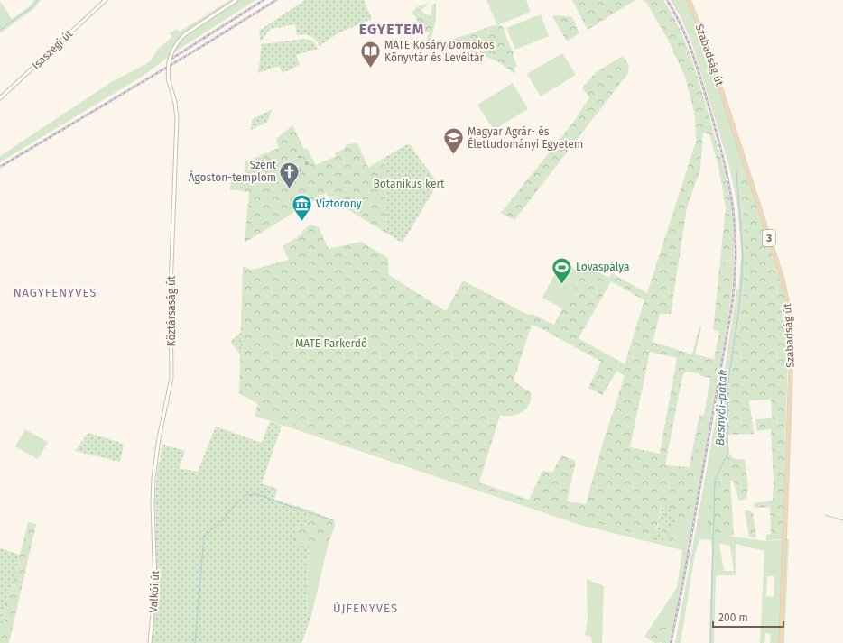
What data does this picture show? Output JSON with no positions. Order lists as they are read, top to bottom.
{
  "streets": {
    "main road": [
      "Isaszegi út",
      "Szabadság út",
      "3",
      "Köztársaság út",
      "Valkói út"
    ]
  },
  "crossings": [
    ["Köztársaság út", "Valkói út"]
  ],
  "districts": ["EGYETEM", "NAGYFENYVES", "ÚJFENYVES"],
  "water": ["Besnyői-patak"],
  "parks": ["Botanikus kert", "MATE Parkerdő"],
  "places": {
    "library": ["MATE Kosáry Domokos Könyvtár és Levéltár"],
    "school or university": ["Magyar Agrár- és Élettudományi Egyetem"],
    "church": ["Szent Ágoston-templom"],
    "museum": ["Víztorony"],
    "sports": ["Lovaspálya"]
  },
  "scale_bar": "200 m"
}
